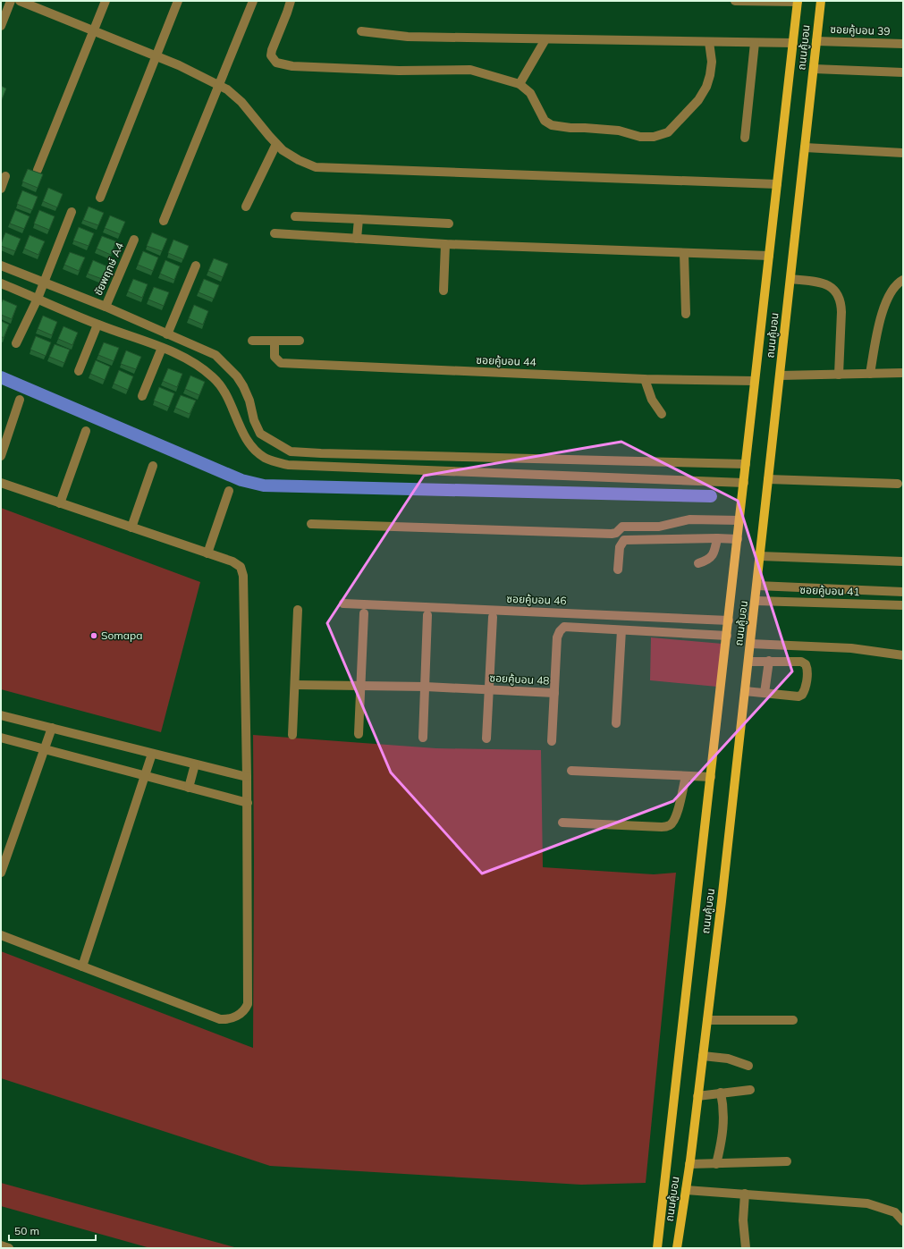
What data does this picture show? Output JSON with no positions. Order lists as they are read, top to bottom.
{
  "streets": {
    "main road": ["ถนนคู้บอน"],
    "street": [
      "ซอยคู้บอน 39",
      "ชัยพฤกษ์ A4",
      "ซอยคู้บอน 44",
      "ซอยคู้บอน 41",
      "ซอยคู้บอน 46",
      "ซอยคู้บอน 48"
    ]
  },
  "crossings": [
    ["ซอยคู้บอน 39", "ถนนคู้บอน"],
    ["ถนนคู้บอน", "ซอยคู้บอน 44"],
    ["ถนนคู้บอน", "ซอยคู้บอน 41"],
    ["ถนนคู้บอน", "ซอยคู้บอน 46"],
    ["ถนนคู้บอน", "ซอยคู้บอน 48"]
  ],
  "places": ["Somapa"],
  "scale_bar": "50 m"
}
